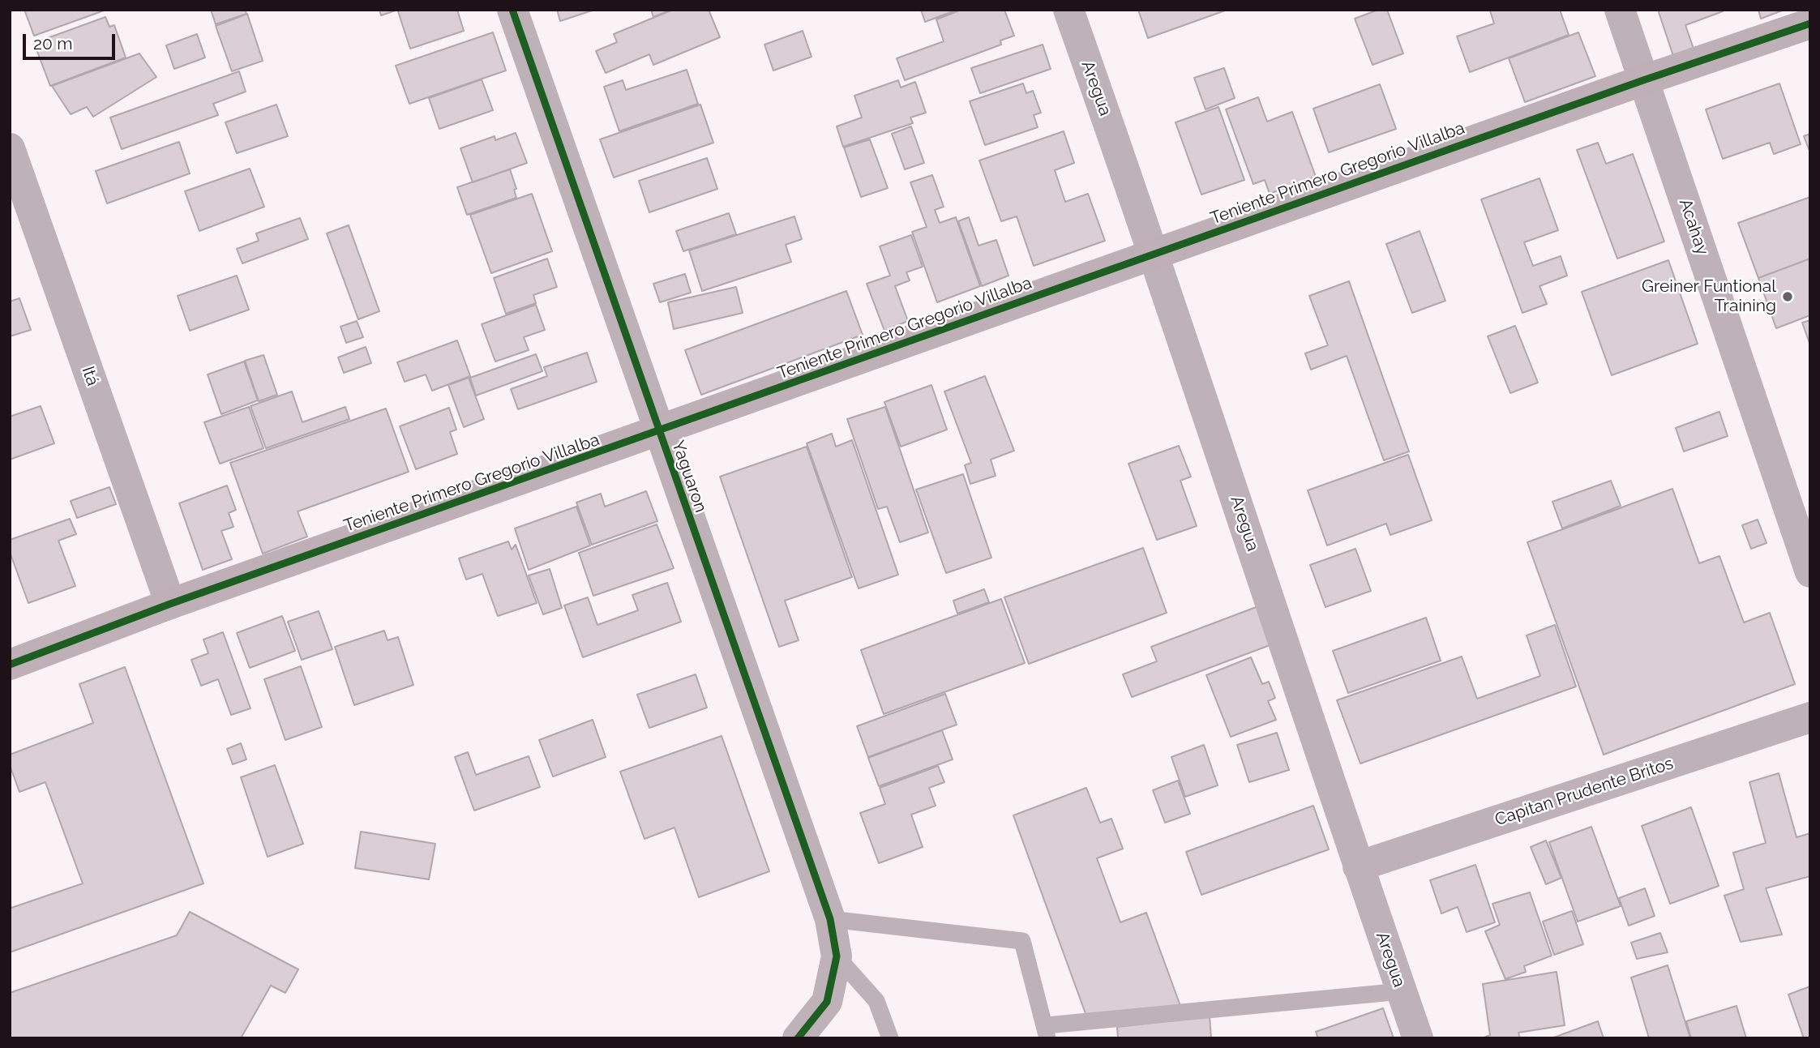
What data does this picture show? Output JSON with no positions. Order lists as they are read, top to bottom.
{
  "streets": {
    "street": [
      "Aregua",
      "Teniente Primero Gregorio Villalba",
      "Acahay",
      "Itá",
      "Yaguaron",
      "Capitan Prudente Britos"
    ]
  },
  "crossings": [
    ["Aregua", "Teniente Primero Gregorio Villalba"],
    ["Aregua", "Capitan Prudente Britos"],
    ["Teniente Primero Gregorio Villalba", "Acahay"],
    ["Teniente Primero Gregorio Villalba", "Itá"],
    ["Teniente Primero Gregorio Villalba", "Yaguaron"]
  ],
  "places": ["Greiner Funtional Training"],
  "scale_bar": "20 m"
}
